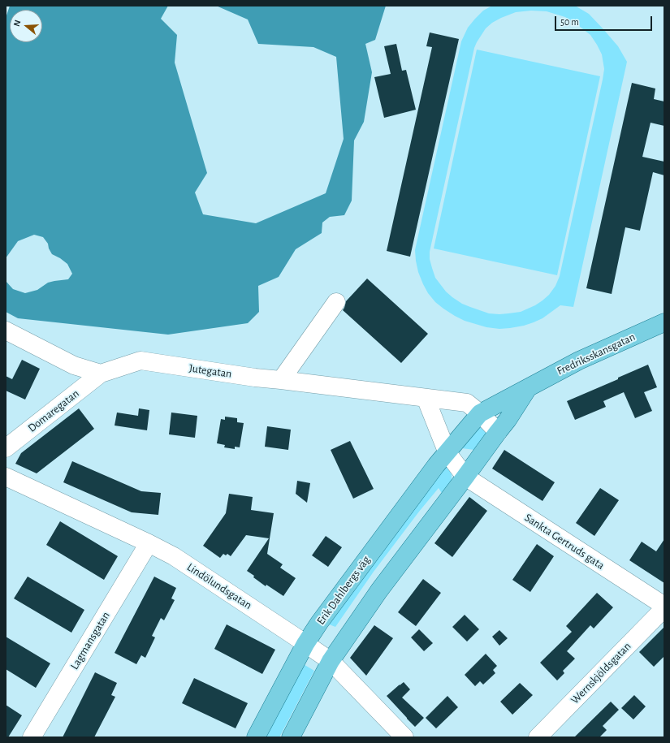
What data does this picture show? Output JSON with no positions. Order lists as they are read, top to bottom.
{
  "streets": {
    "main road": ["Fredriksskansgatan", "Erik Dahlbergs väg"],
    "street": [
      "Jutegatan",
      "Domaregatan",
      "Sankta Gertruds gata",
      "Lindölundsgatan",
      "Lagmansgatan",
      "Wernskjöldsgatan"
    ]
  },
  "crossings": [
    ["Fredriksskansgatan", "Erik Dahlbergs väg"],
    ["Jutegatan", "Domaregatan"],
    ["Jutegatan", "Erik Dahlbergs väg"],
    ["Sankta Gertruds gata", "Wernskjöldsgatan"],
    ["Lindölundsgatan", "Erik Dahlbergs väg"],
    ["Lindölundsgatan", "Lagmansgatan"]
  ],
  "scale_bar": "50 m",
  "north": "left"
}
